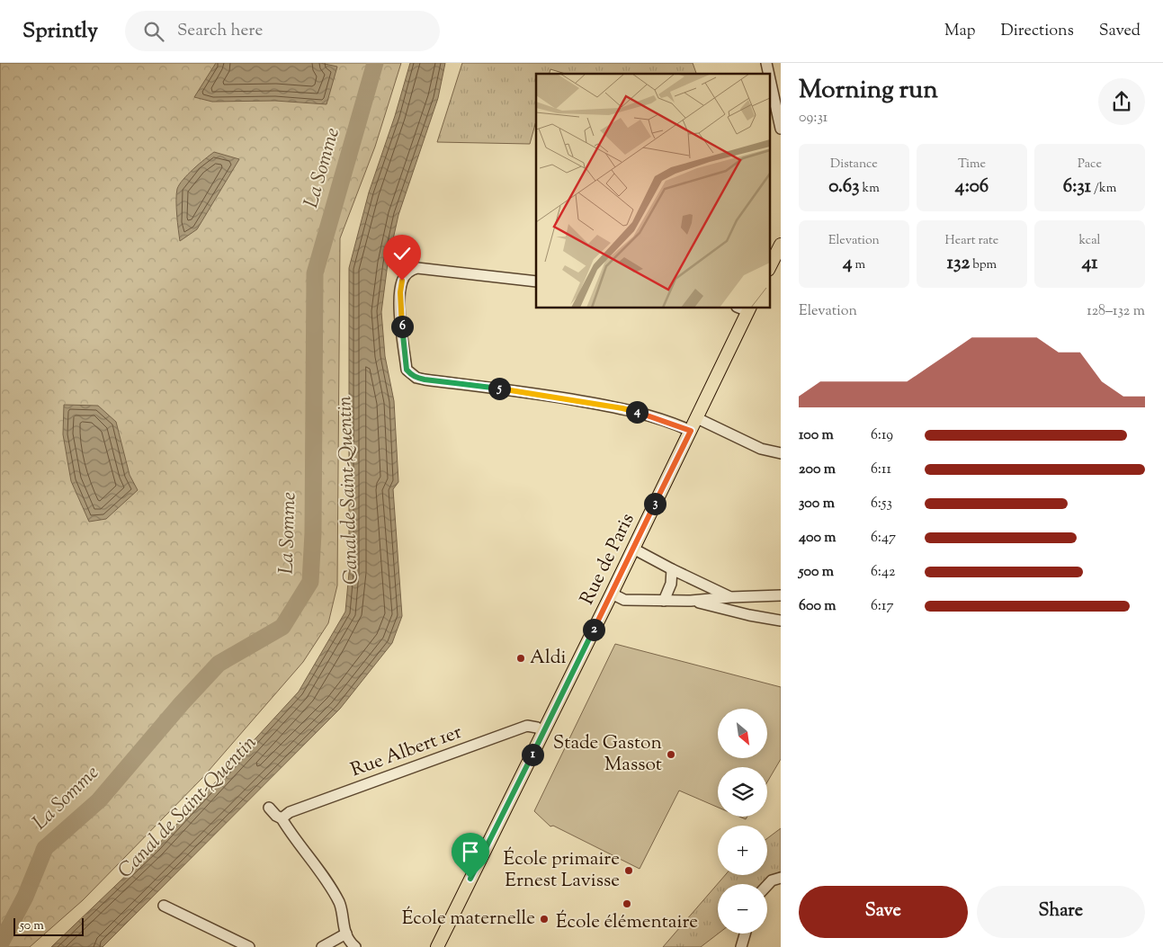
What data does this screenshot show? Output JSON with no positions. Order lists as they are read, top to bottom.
{
  "streets": {
    "main road": ["Rue de Paris"],
    "street": ["Rue Albert 1er"]
  },
  "crossings": [
    ["Rue de Paris", "Rue Albert 1er"]
  ],
  "water": ["La Somme", "Canal de Saint-Quentin"],
  "places": [
    "Aldi",
    "Stade Gaston Massot",
    "École primaire Ernest Lavisse",
    "École élémentaire",
    "École maternelle"
  ],
  "scale_bar": "50 m",
  "north": "bottom right",
  "page": {
    "header": "Sprintly",
    "search": "Search here",
    "nav": ["Map", "Directions", "Saved"],
    "heading": ["Morning run", "09:31"],
    "stats": [
      ["Distance", "0.63 km"],
      ["Time", "4:06"],
      ["Pace", "6:31 /km"],
      ["Elevation", "4 m"],
      ["Heart rate", "132 bpm"],
      ["kcal", "41"]
    ],
    "chart": ["Elevation", "128–132 m"],
    "pins": [
      "6",
      "5",
      "4",
      "3",
      "2",
      "1"
    ],
    "list": [
      {
        "name": "100 m",
        "note": "6:19"
      },
      {
        "name": "200 m",
        "note": "6:11"
      },
      {
        "name": "300 m",
        "note": "6:53"
      },
      {
        "name": "400 m",
        "note": "6:47"
      },
      {
        "name": "500 m",
        "note": "6:42"
      },
      {
        "name": "600 m",
        "note": "6:17"
      }
    ],
    "map_buttons": ["+", "−"],
    "buttons": ["Save", "Share"],
    "scale": "50 m"
  }
}
